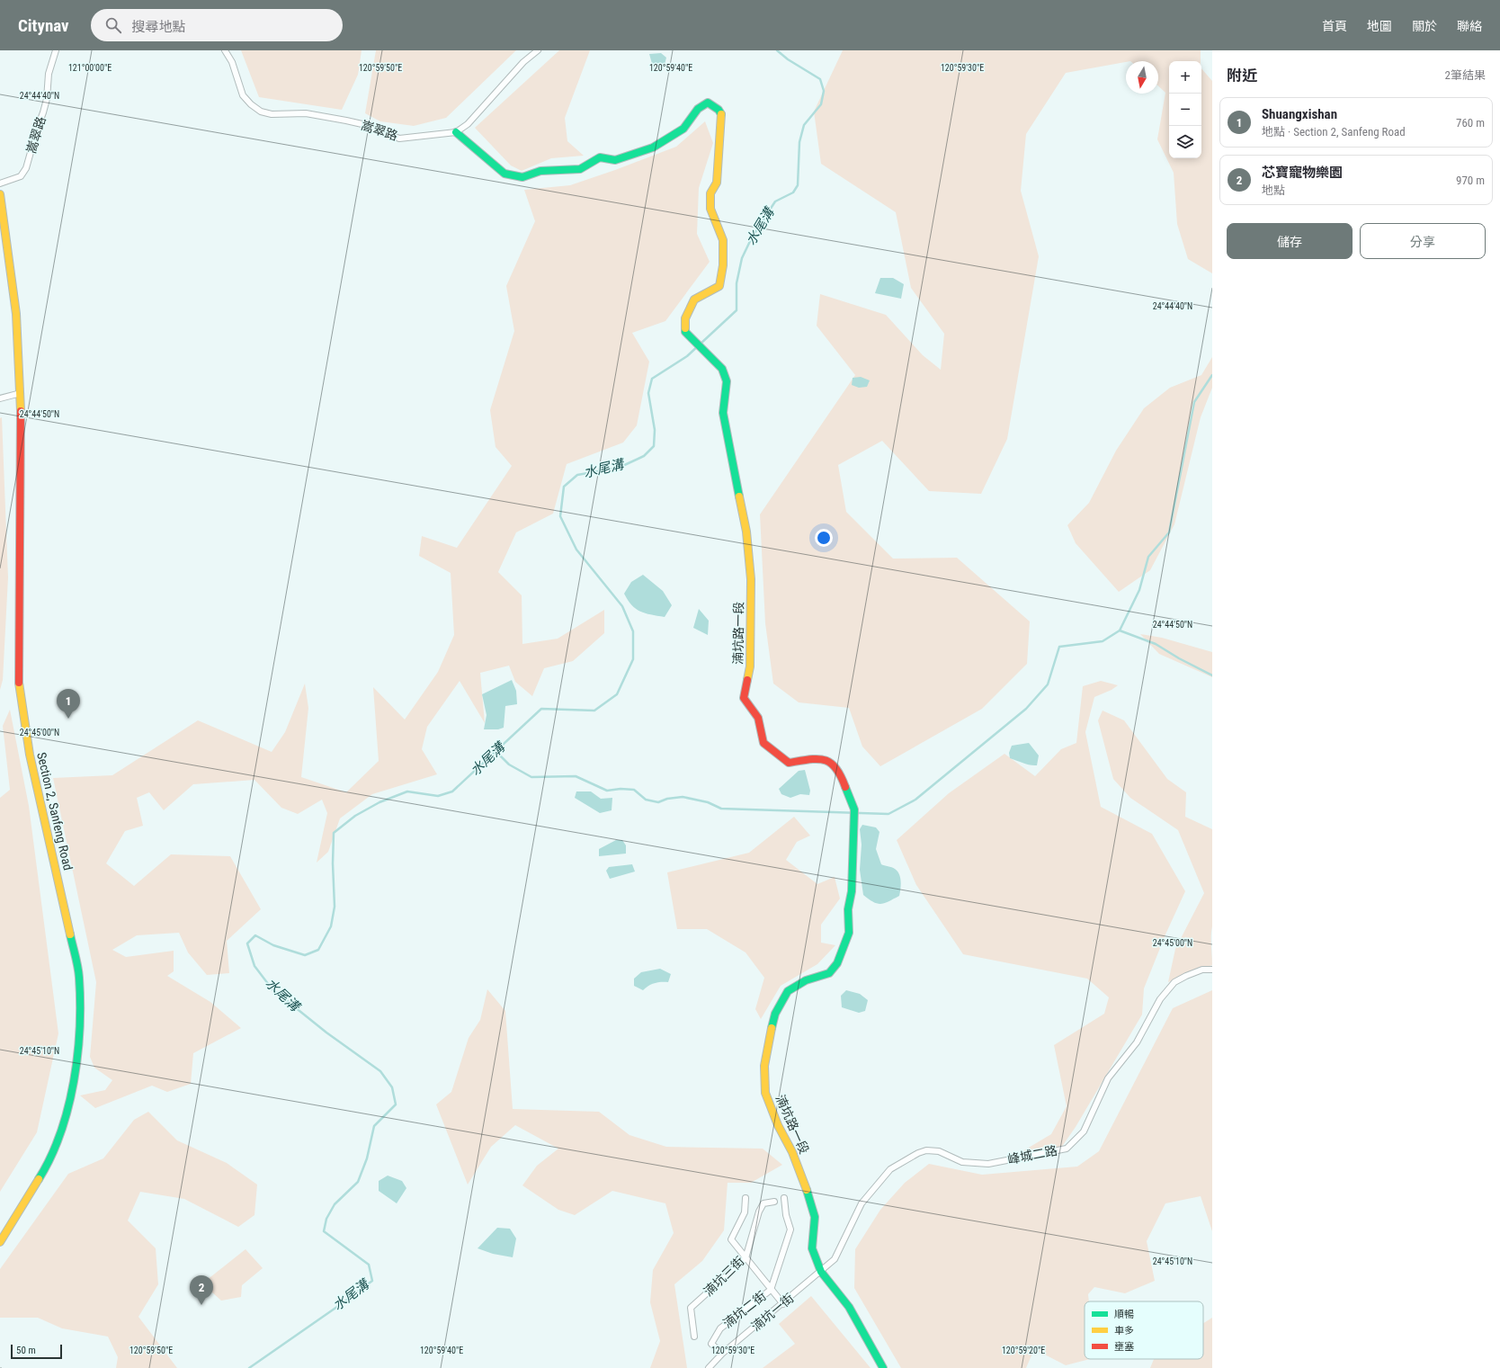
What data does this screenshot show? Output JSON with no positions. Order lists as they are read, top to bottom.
{
  "streets": {
    "street": [
      "嵩翠路",
      "湳坑路一段",
      "Section 2, Sanfeng Road",
      "峰城二路",
      "湳坑三街",
      "湳坑二街",
      "湳坑一街"
    ]
  },
  "crossings": [
    ["嵩翠路", "湳坑路一段"],
    ["湳坑路一段", "峰城二路"],
    ["湳坑路一段", "湳坑一街"],
    ["峰城二路", "湳坑一街"],
    ["湳坑二街", "湳坑一街"]
  ],
  "water": ["水尾溝"],
  "legend": ["順暢", "車多", "壅塞"],
  "scale_bar": "50 m",
  "north": "bottom",
  "page": {
    "header": "Citynav",
    "search": "搜尋地點",
    "nav": [
      "首頁",
      "地圖",
      "關於",
      "聯絡"
    ],
    "heading": ["附近", "2筆結果"],
    "map_buttons": ["+", "−"],
    "list": [
      {
        "mark": "1",
        "name": "Shuangxishan",
        "note": "地點 · Section 2, Sanfeng Road",
        "value": "760 m"
      },
      {
        "mark": "2",
        "name": "芯寶寵物樂園",
        "note": "地點",
        "value": "970 m"
      }
    ],
    "buttons": ["儲存", "分享"],
    "pins": ["1", "2"],
    "scale": "50 m"
  },
  "coordinates": [
    "121°00'00\"E",
    "120°59'50\"E",
    "120°59'40\"E",
    "120°59'30\"E",
    "24°44'40\"N",
    "24°44'50\"N",
    "24°45'00\"N",
    "24°45'10\"N",
    "120°59'20\"E"
  ]
}
